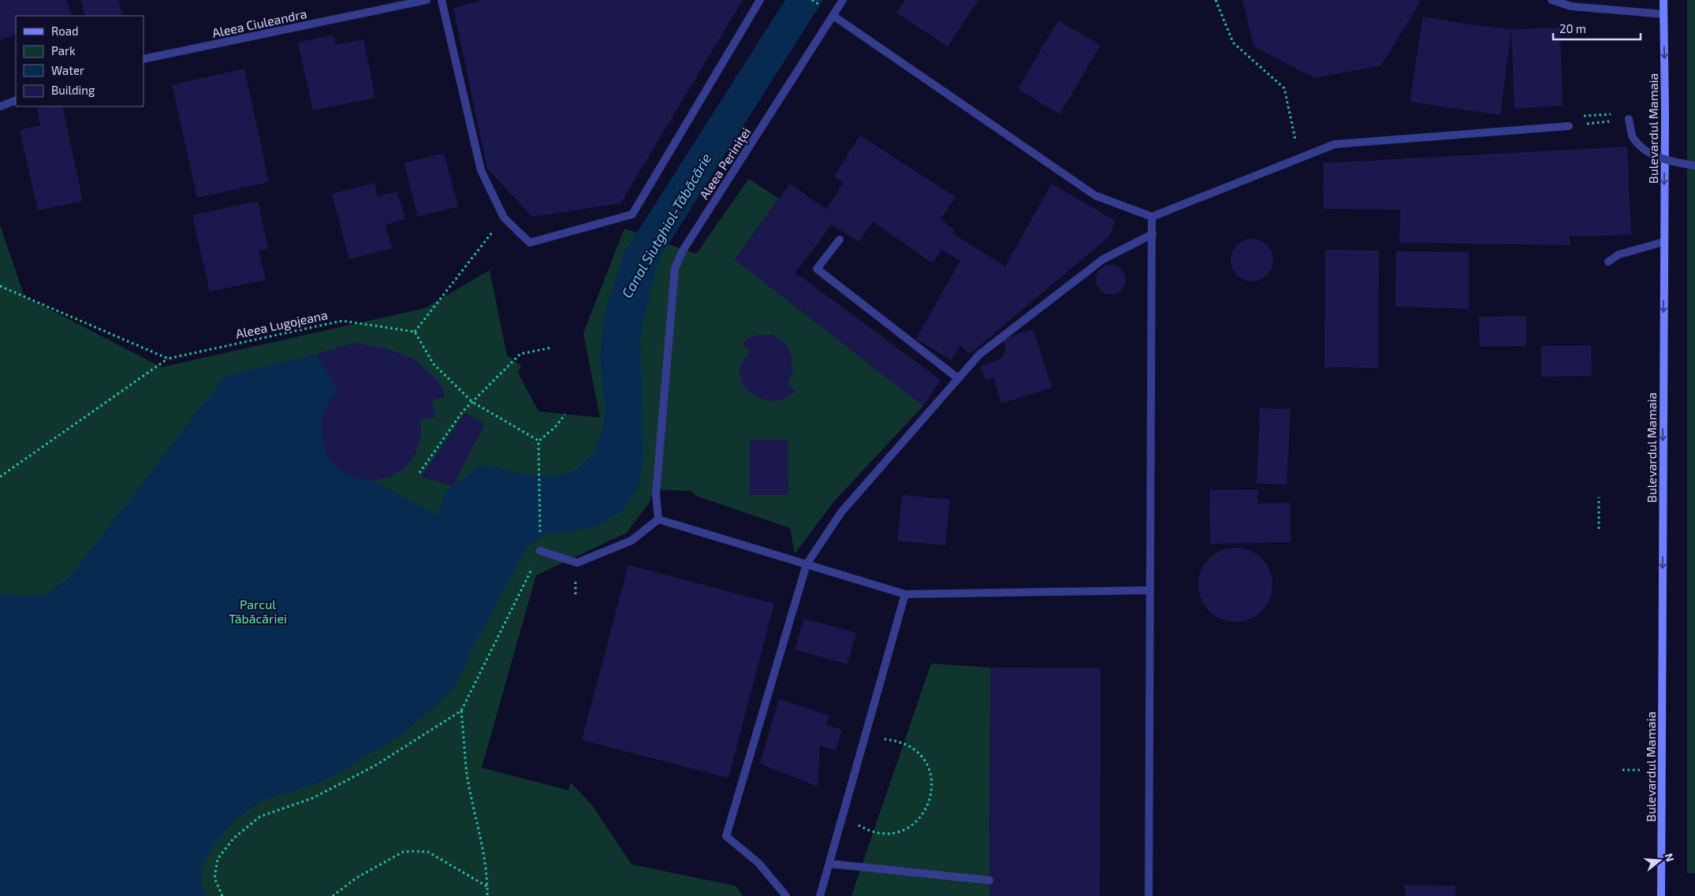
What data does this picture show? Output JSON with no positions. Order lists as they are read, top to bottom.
{
  "streets": {
    "main road": ["Bulevardul Mamaia"],
    "street": ["Aleea Ciuleandra", "Aleea Periniței"],
    "path": ["Aleea Lugojeana"]
  },
  "one_way": ["Bulevardul Mamaia"],
  "water": ["Canal Siutghiol-Tăbăcărie"],
  "parks": ["Parcul Tăbăcăriei"],
  "legend": [
    "Road",
    "Park",
    "Water",
    "Building"
  ],
  "scale_bar": "20 m",
  "north": "right"
}
